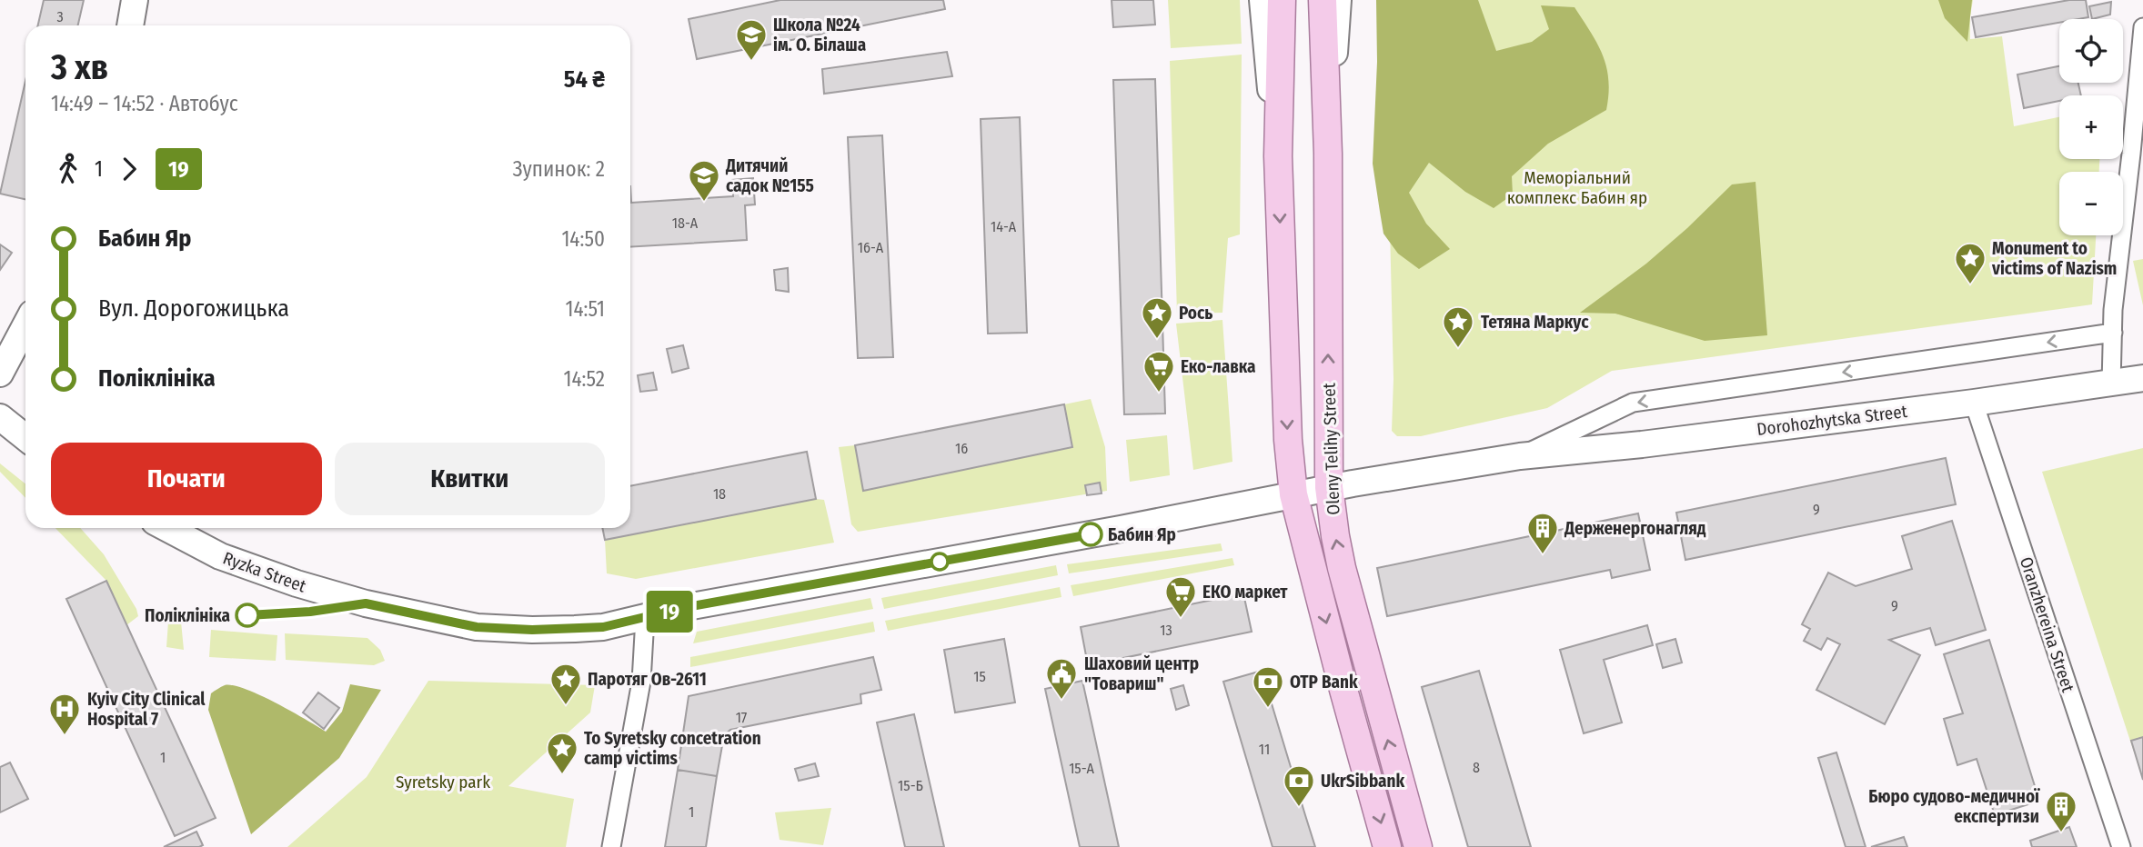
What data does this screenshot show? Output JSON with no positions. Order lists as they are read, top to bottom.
{
  "streets": {
    "main road": ["Oleny Telihy Street"],
    "street": ["Dorohozhytska Street", "Ryzka Street", "Oranzhereina Street"]
  },
  "crossings": [
    ["Dorohozhytska Street", "Oleny Telihy Street"],
    ["Dorohozhytska Street", "Ryzka Street"],
    ["Dorohozhytska Street", "Oranzhereina Street"]
  ],
  "parks": ["Меморіальний комплекс Бабин яр", "Syretsky park"],
  "places": {
    "school or university": ["Школа №24 ім. О. Білаша", "Дитячий садок №155"],
    "place": [
      "Monument to victims of Nazism",
      "Рось",
      "Тетяна Маркус",
      "Паротяг Ов-2611",
      "To Syretsky concetration camp victims"
    ],
    "supermarket": ["Еко-лавка", "ЕКО маркет"],
    "other": ["Бабин Яр", "Поліклініка"],
    "building": ["Держенергонагляд", "Бюро судово-медичної експертизи"],
    "public building": ["Шаховий центр \"Товариш\""],
    "bank": ["OTP Bank", "UkrSibbank"],
    "hospital": ["Kyiv City Clinical Hospital 7"]
  },
  "lines": ["bus line 19"],
  "house_numbers": [
    "3",
    "18-А",
    "14-А",
    "16-А",
    "16",
    "18",
    "9",
    "9",
    "13",
    "15",
    "17",
    "11",
    "1",
    "8",
    "15-А",
    "15-Б",
    "1"
  ],
  "page": {
    "on_map": "19",
    "map_buttons": ["+", "−"],
    "heading": ["3 хв", "14:49 – 14:52 · Автобус", "54 ₴"],
    "legs": ["1", "19", "Зупинок: 2"],
    "list": [
      {
        "name": "Бабин Яр",
        "value": "14:50"
      },
      {
        "name": "Вул. Дорогожицька",
        "value": "14:51"
      },
      {
        "name": "Поліклініка",
        "value": "14:52"
      }
    ],
    "buttons": ["Почати", "Квитки"]
  }
}
